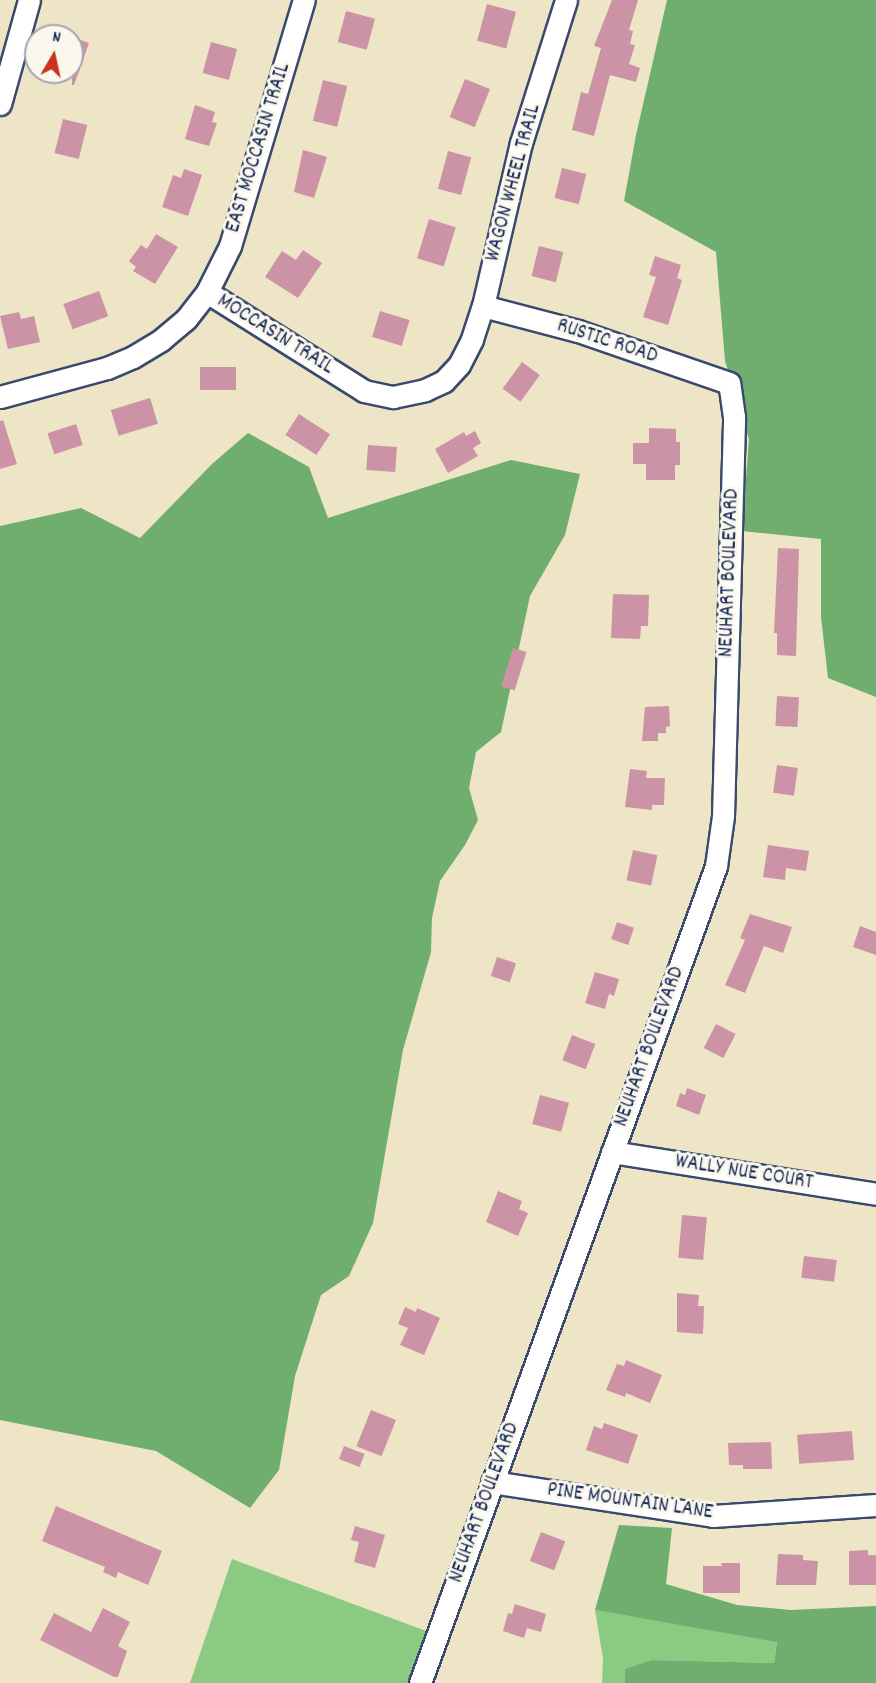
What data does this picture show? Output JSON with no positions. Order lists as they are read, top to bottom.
{
  "streets": {
    "street": [
      "EAST MOCCASIN TRAIL",
      "WAGON WHEEL TRAIL",
      "MOCCASIN TRAIL",
      "RUSTIC ROAD",
      "NEUHART BOULEVARD",
      "WALLY NUE COURT",
      "PINE MOUNTAIN LANE"
    ]
  },
  "crossings": [
    ["EAST MOCCASIN TRAIL", "MOCCASIN TRAIL"],
    ["WAGON WHEEL TRAIL", "MOCCASIN TRAIL"],
    ["WAGON WHEEL TRAIL", "RUSTIC ROAD"],
    ["RUSTIC ROAD", "NEUHART BOULEVARD"],
    ["NEUHART BOULEVARD", "WALLY NUE COURT"],
    ["NEUHART BOULEVARD", "PINE MOUNTAIN LANE"]
  ],
  "north": "top"
}
